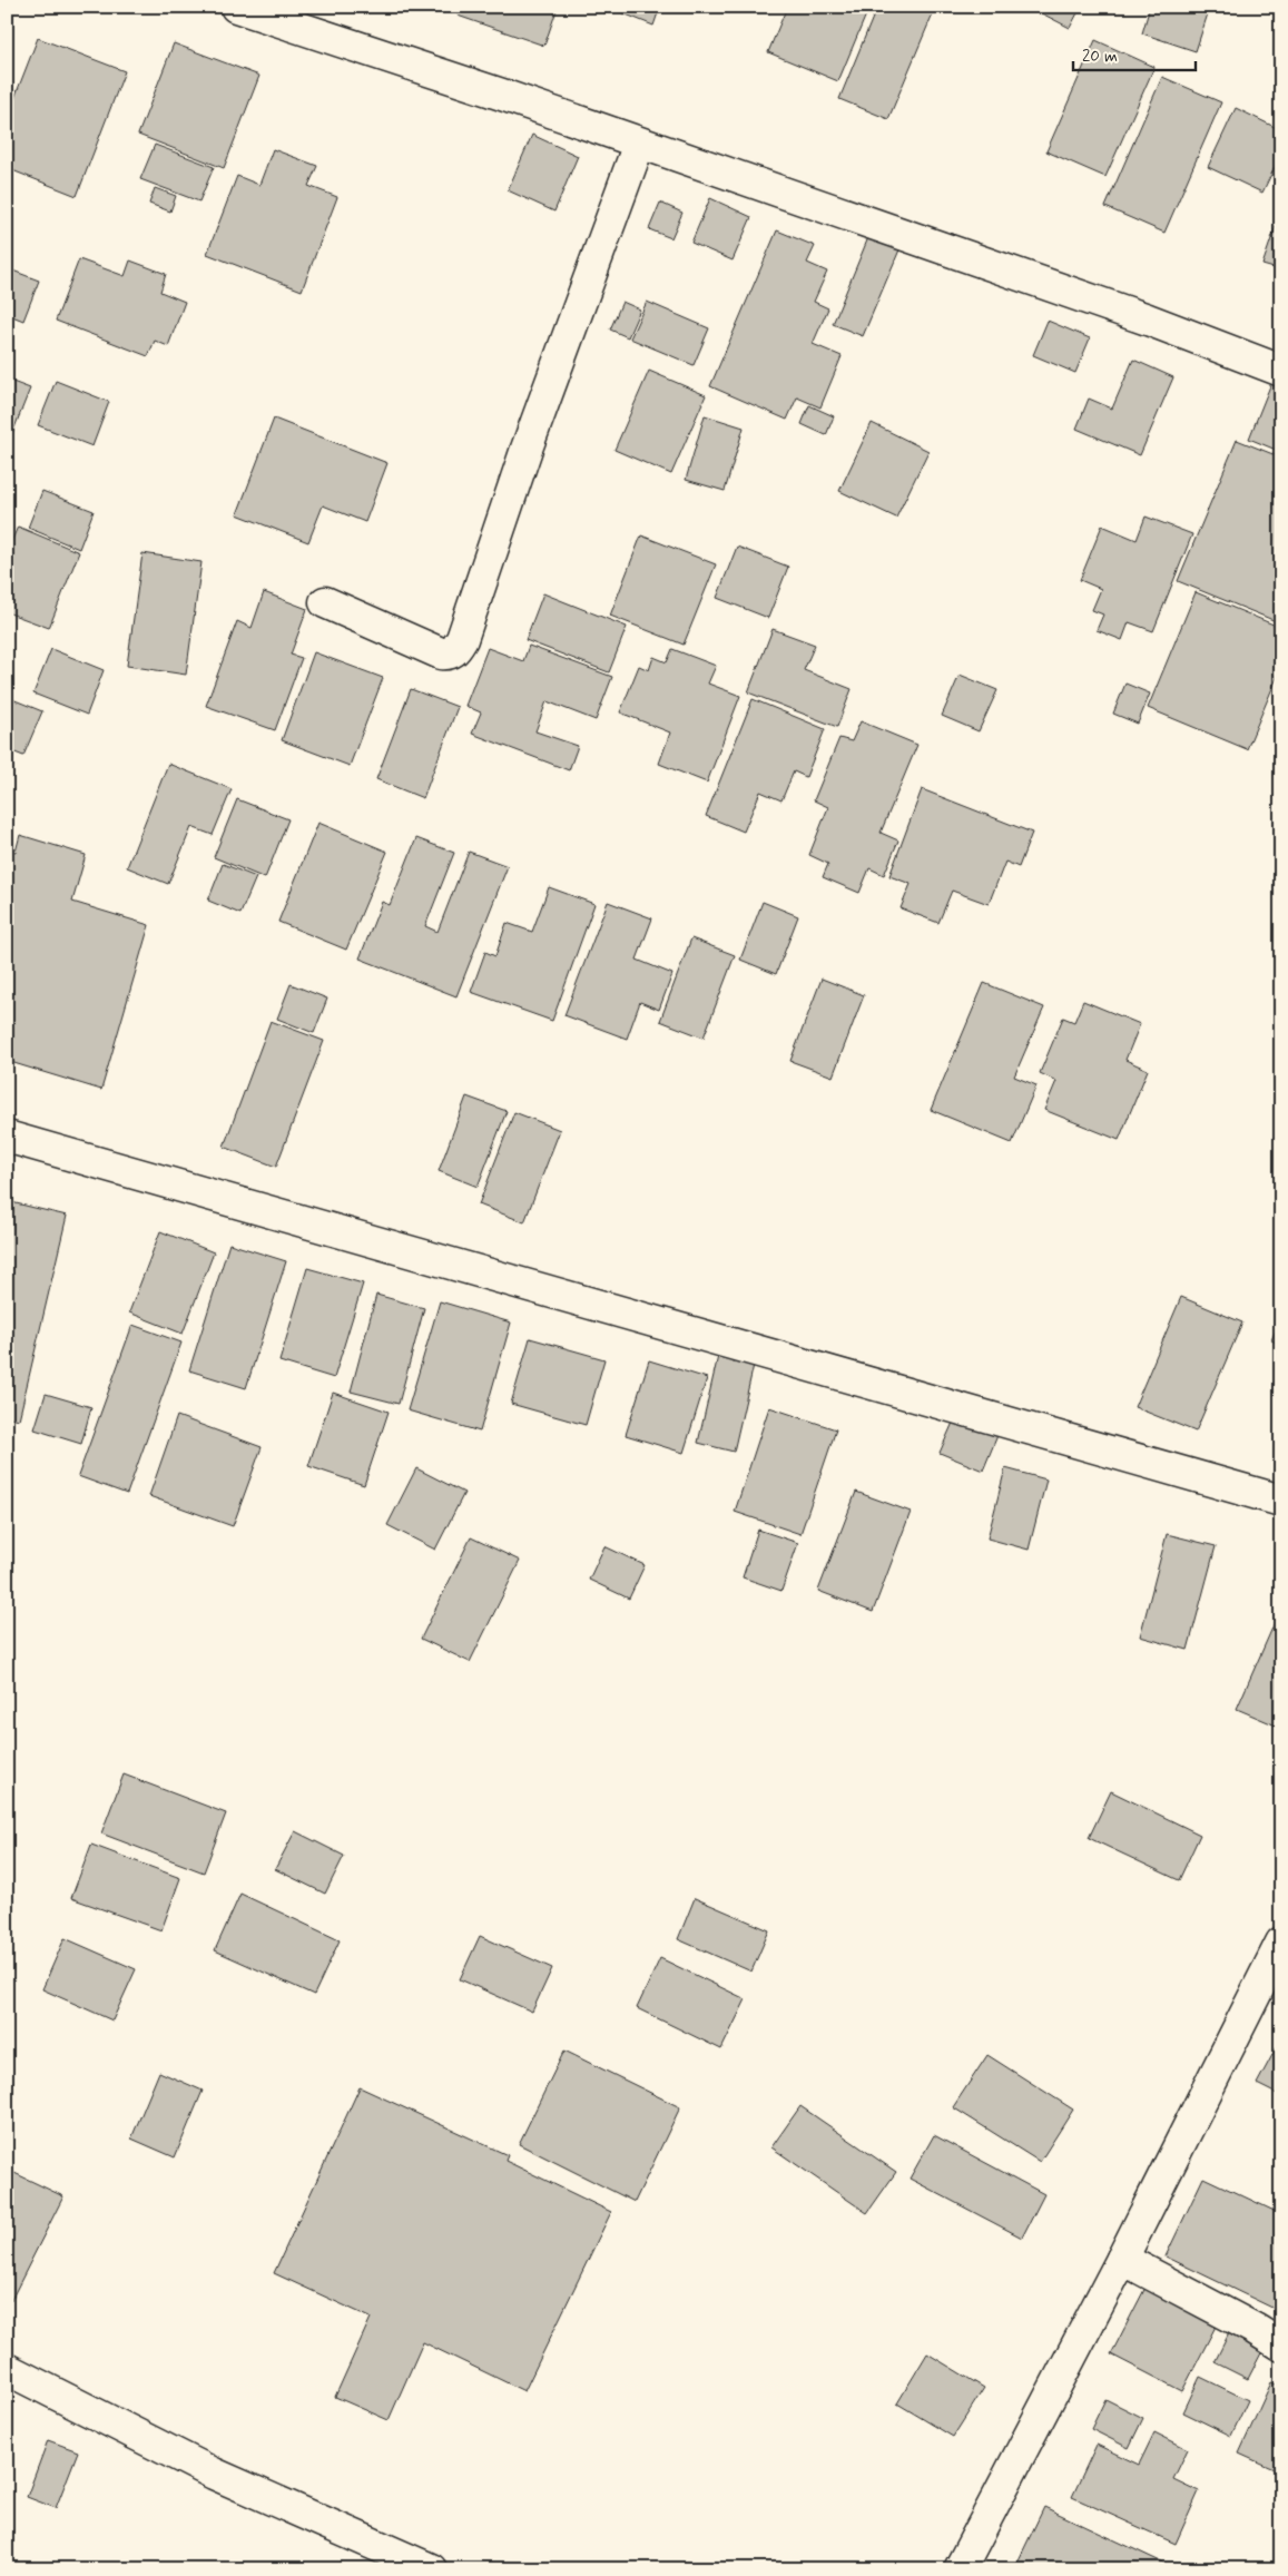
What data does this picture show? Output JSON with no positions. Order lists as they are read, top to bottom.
{
  "scale_bar": "20 m"
}
